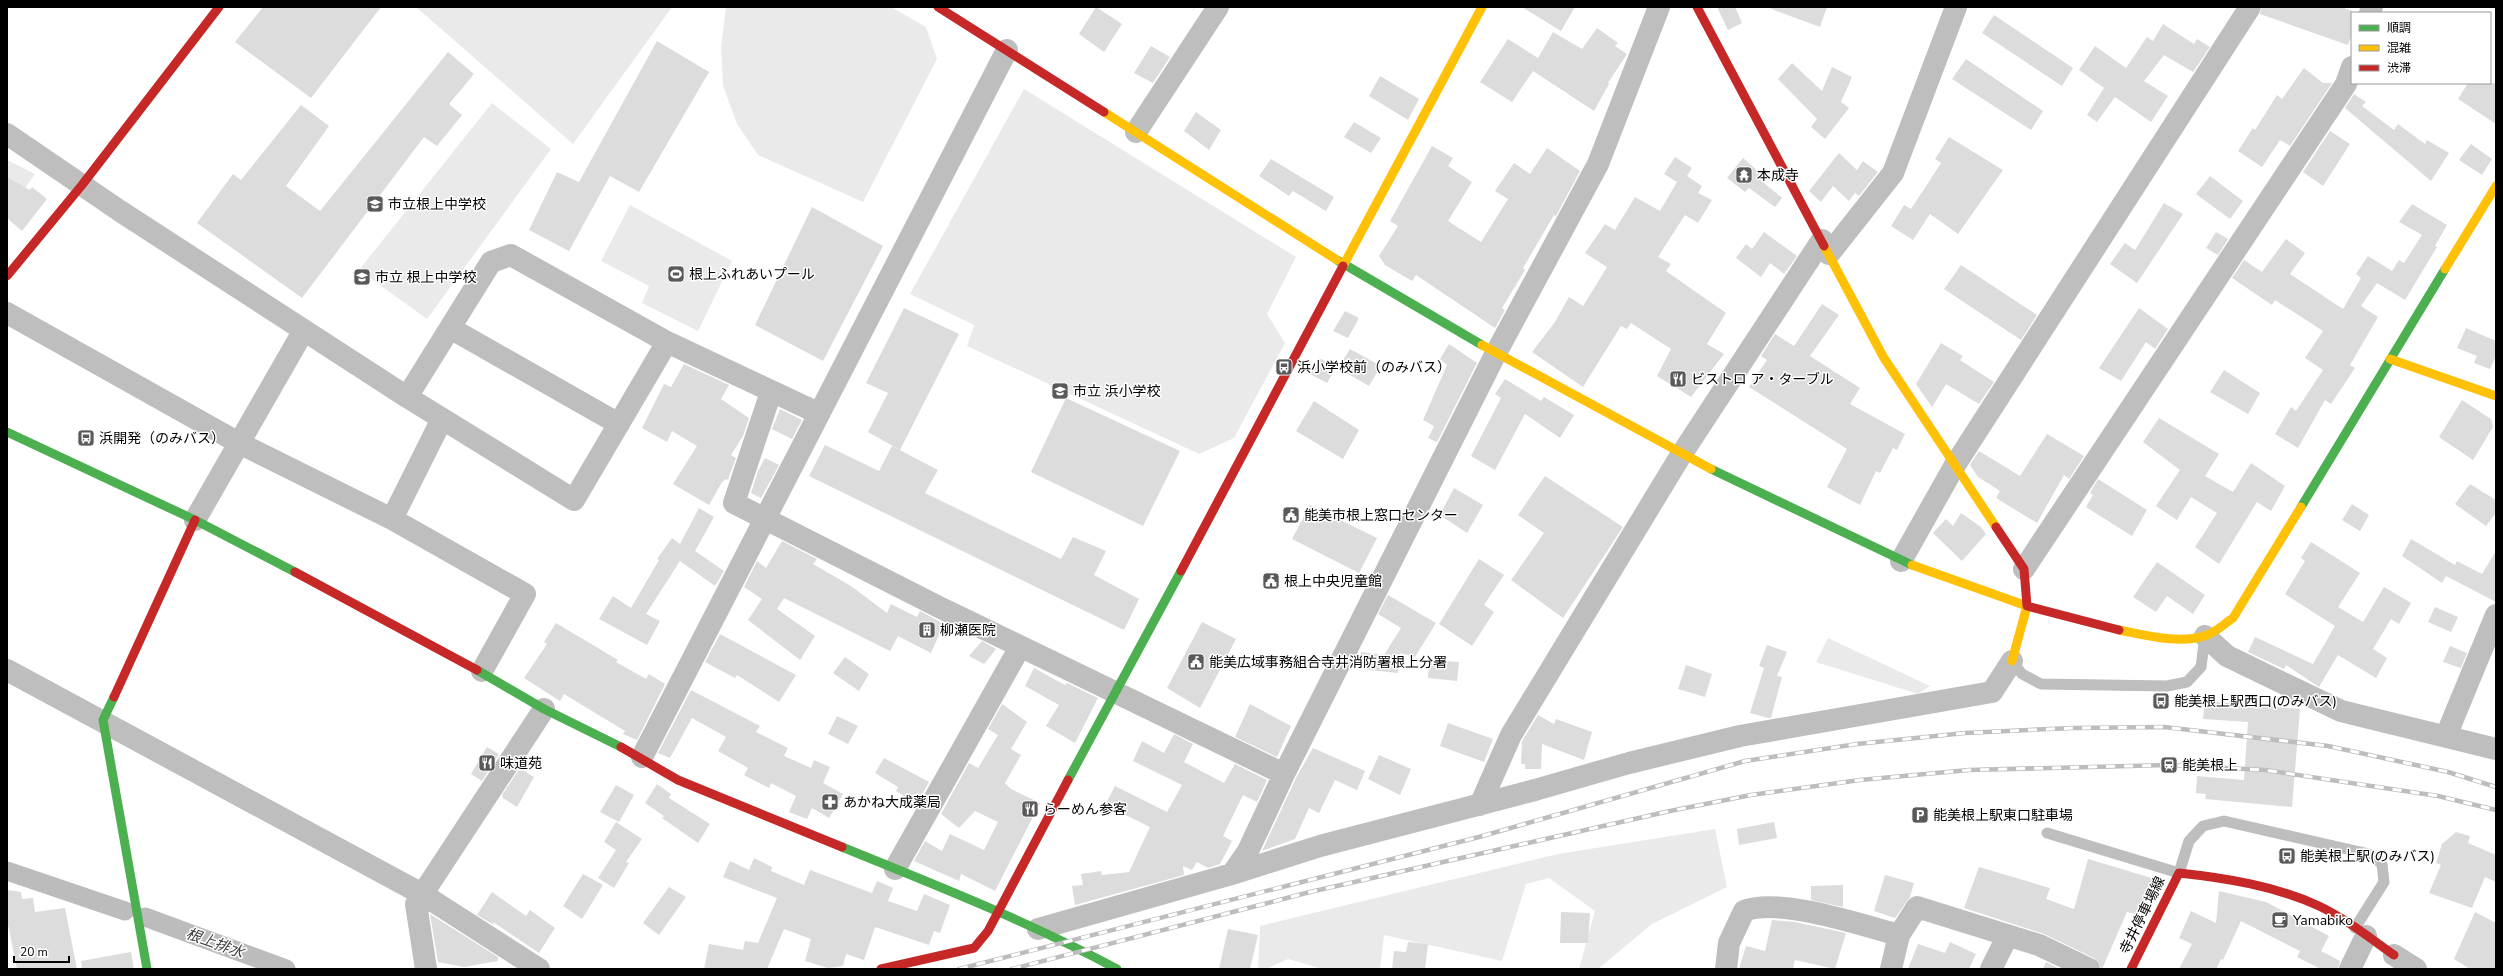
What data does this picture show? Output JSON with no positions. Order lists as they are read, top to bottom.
{
  "streets": {
    "street": ["寺井停車場線"]
  },
  "water": ["根上排水"],
  "places": {
    "temple": ["本成寺"],
    "school or university": ["市立根上中学校", "市立 根上中学校", "市立 浜小学校"],
    "sports": ["根上ふれあいプール"],
    "bus stop": [
      "浜小学校前（のみバス）",
      "浜開発（のみバス）",
      "能美根上駅西口(のみバス)",
      "能美根上駅(のみバス)"
    ],
    "restaurant": ["ビストロ ア・ターブル", "味道苑", "らーめん参客"],
    "public building": ["能美市根上窓口センター", "根上中央児童館", "能美広域事務組合寺井消防署根上分署"],
    "building": ["柳瀬医院"],
    "station": ["能美根上"],
    "pharmacy": ["あかね大成薬局"],
    "parking": ["能美根上駅東口駐車場"],
    "cafe": ["Yamabiko"]
  },
  "legend": ["順調", "混雑", "渋滞"],
  "scale_bar": "20 m"
}
